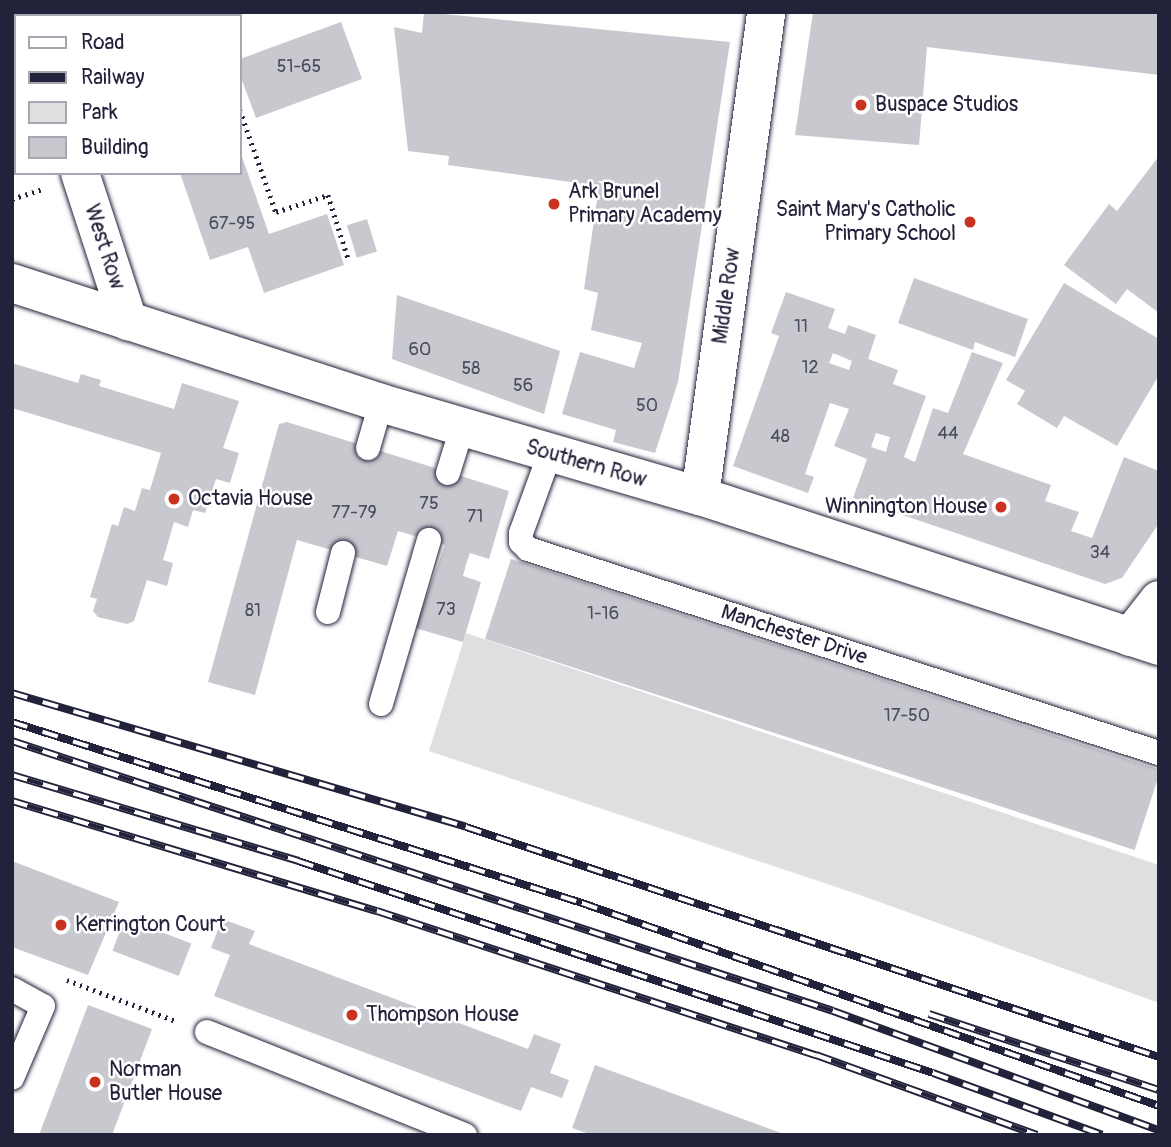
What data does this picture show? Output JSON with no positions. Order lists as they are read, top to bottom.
{
  "streets": {
    "street": ["West Row", "Middle Row", "Southern Row"],
    "lane": ["Manchester Drive"]
  },
  "crossings": [
    ["West Row", "Southern Row"],
    ["Middle Row", "Southern Row"],
    ["Southern Row", "Manchester Drive"]
  ],
  "places": [
    "Buspace Studios",
    "Ark Brunel Primary Academy",
    "Saint Mary's Catholic Primary School",
    "Octavia House",
    "Winnington House",
    "Kerrington Court",
    "Thompson House",
    "Norman Butler House"
  ],
  "house_numbers": [
    "51-65",
    "67-95",
    "11",
    "60",
    "12",
    "58",
    "56",
    "50",
    "44",
    "48",
    "75",
    "77-79",
    "71",
    "34",
    "73",
    "81",
    "1-16",
    "17-50"
  ],
  "legend": [
    "Road",
    "Railway",
    "Park",
    "Building"
  ]
}
